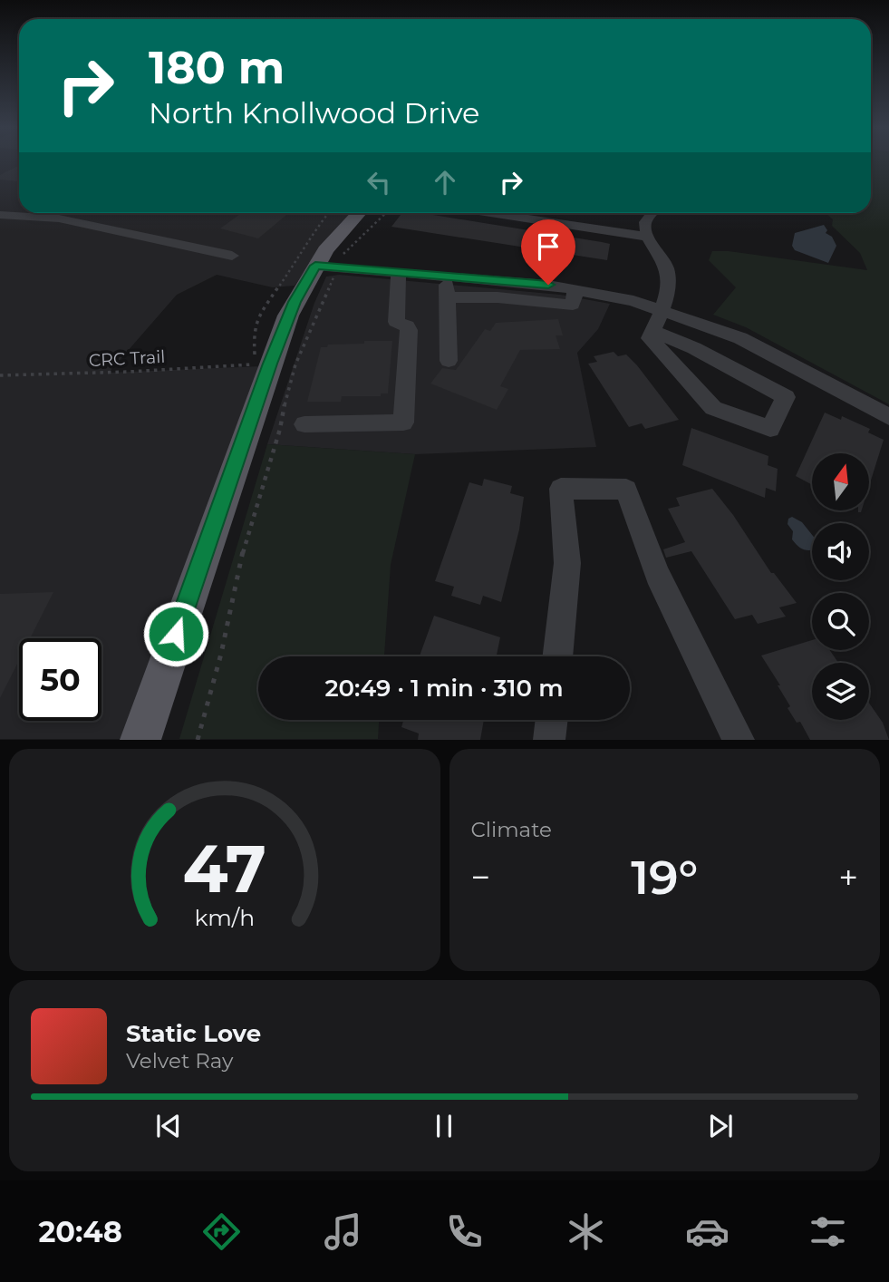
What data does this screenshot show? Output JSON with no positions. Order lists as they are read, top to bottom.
{
  "streets": {
    "path": ["CRC Trail"]
  },
  "north": "top",
  "page": {
    "turn": ["180 m", "North Knollwood Drive"],
    "limit": "50",
    "trip": "20:49 · 1 min · 310 m",
    "tile": "Climate",
    "heat": ["−", "19°", "+"],
    "song": ["Static Love", "Velvet Ray"],
    "tabs": "20:48",
    "gauge": ["47", "km/h"]
  }
}
